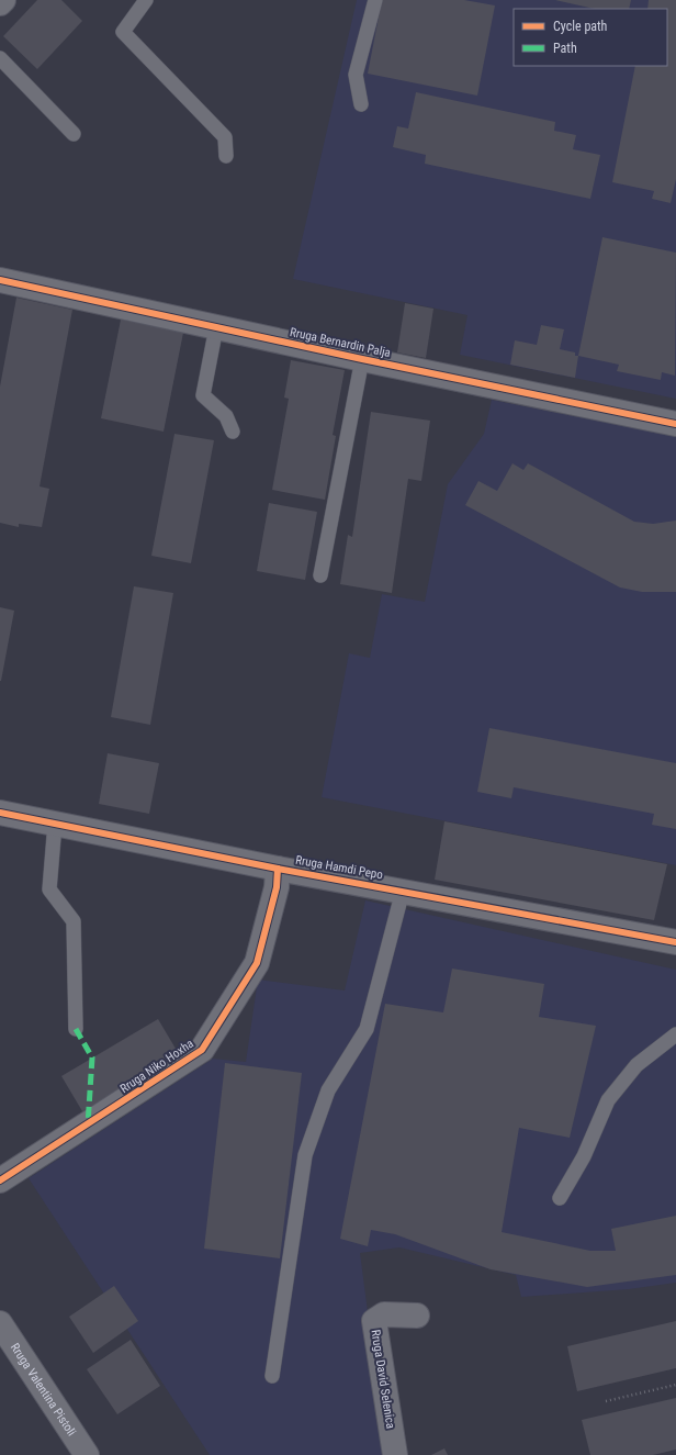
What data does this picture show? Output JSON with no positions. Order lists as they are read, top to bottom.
{
  "streets": {
    "street": [
      "Rruga Bernardin Palja",
      "Rruga Hamdi Pepo",
      "Rruga Niko Hoxha",
      "Rruga David Selenica",
      "Rruga Valentina Pistoli"
    ]
  },
  "crossings": [
    ["Rruga Hamdi Pepo", "Rruga Niko Hoxha"]
  ],
  "legend": ["Cycle path", "Path"]
}
